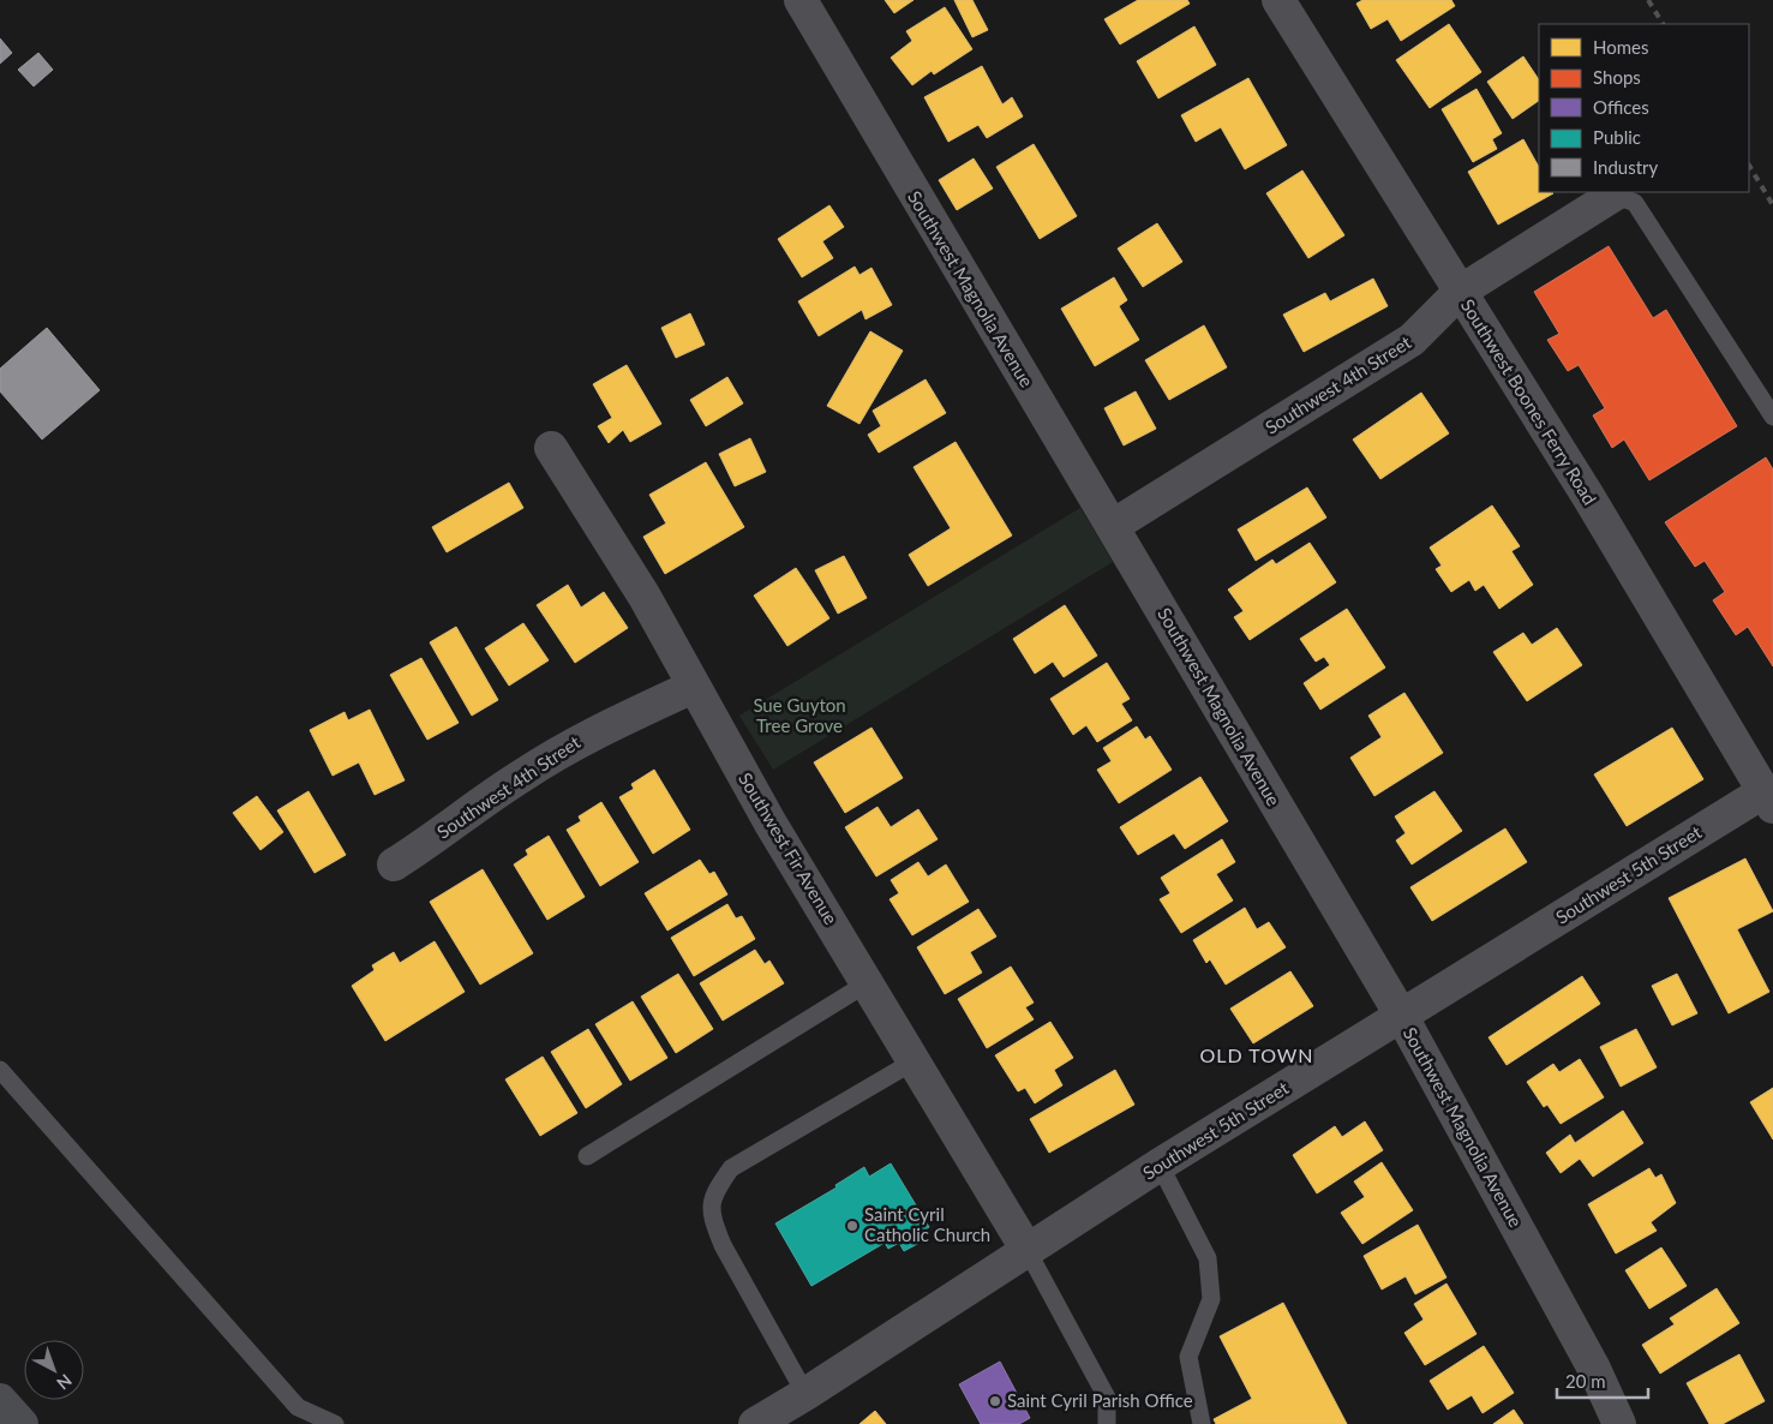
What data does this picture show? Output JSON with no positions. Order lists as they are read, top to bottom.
{
  "streets": {
    "street": [
      "Southwest Magnolia Avenue",
      "Southwest 4th Street",
      "Southwest Boones Ferry Road",
      "Southwest Fir Avenue",
      "Southwest 5th Street"
    ]
  },
  "crossings": [
    ["Southwest Magnolia Avenue", "Southwest 4th Street"],
    ["Southwest Magnolia Avenue", "Southwest 5th Street"],
    ["Southwest 4th Street", "Southwest Boones Ferry Road"],
    ["Southwest 4th Street", "Southwest Fir Avenue"],
    ["Southwest Boones Ferry Road", "Southwest 5th Street"],
    ["Southwest Fir Avenue", "Southwest 5th Street"]
  ],
  "districts": ["OLD TOWN"],
  "parks": ["Sue Guyton Tree Grove"],
  "places": ["Saint Cyril Catholic Church", "Saint Cyril Parish Office"],
  "legend": [
    "Homes",
    "Shops",
    "Offices",
    "Public",
    "Industry"
  ],
  "scale_bar": "20 m",
  "north": "bottom right"
}
